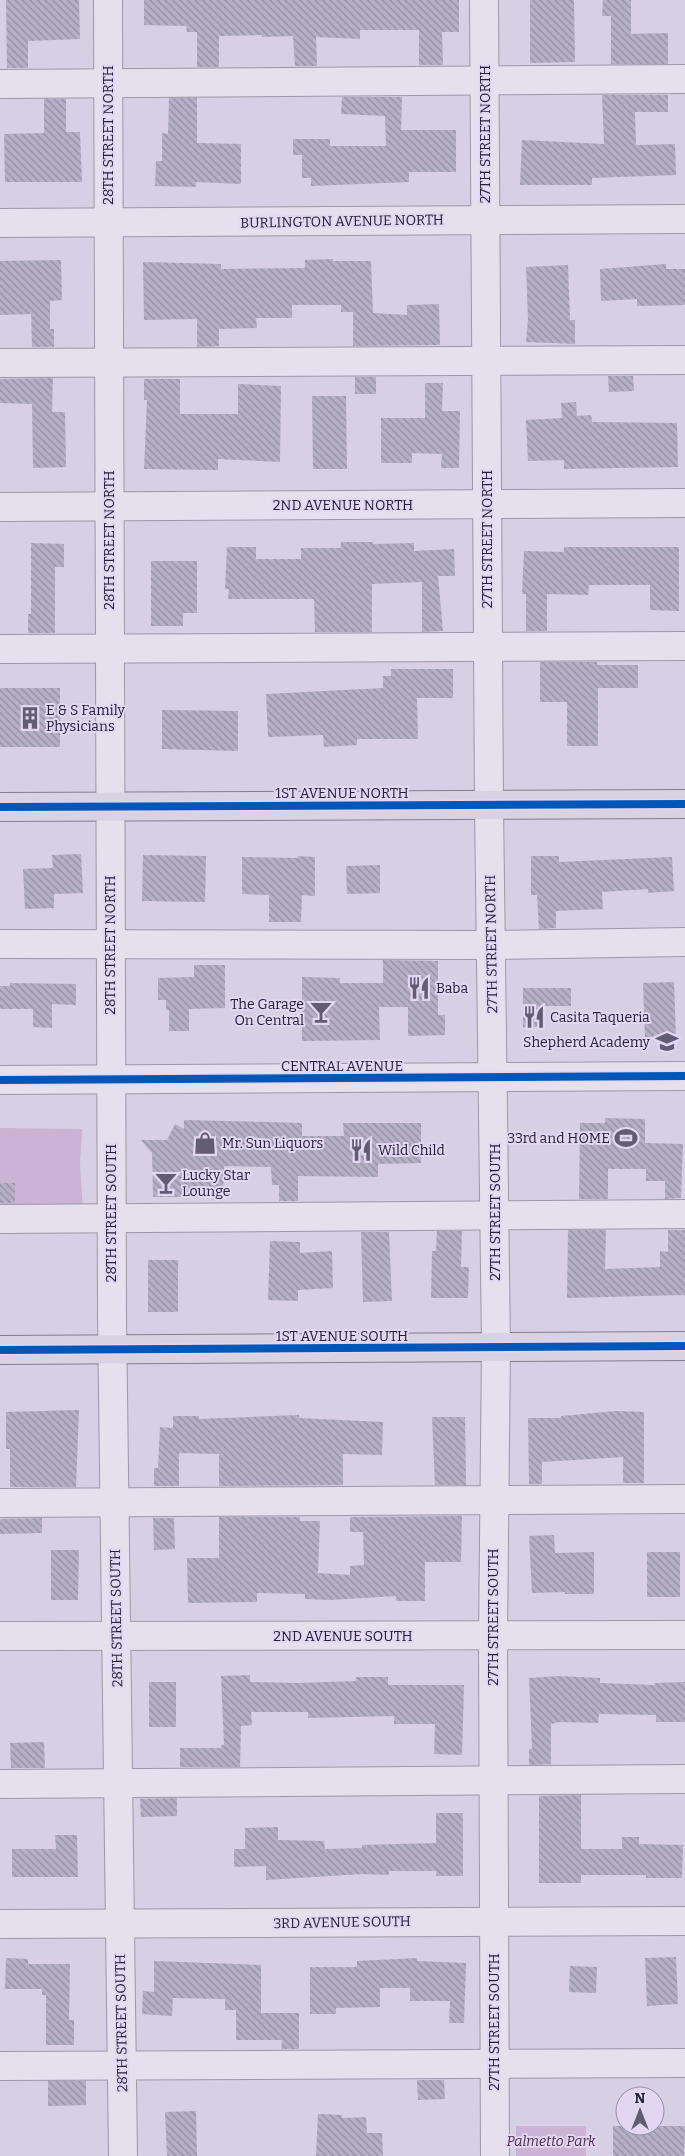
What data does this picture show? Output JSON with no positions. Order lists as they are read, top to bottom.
{
  "streets": {
    "main road": ["1ST AVENUE NORTH", "1ST AVENUE SOUTH"],
    "street": [
      "27TH STREET NORTH",
      "28TH STREET NORTH",
      "BURLINGTON AVENUE NORTH",
      "2ND AVENUE NORTH",
      "CENTRAL AVENUE",
      "27TH STREET SOUTH",
      "28TH STREET SOUTH",
      "2ND AVENUE SOUTH",
      "3RD AVENUE SOUTH"
    ]
  },
  "crossings": [
    ["27TH STREET NORTH", "BURLINGTON AVENUE NORTH"],
    ["27TH STREET NORTH", "2ND AVENUE NORTH"],
    ["27TH STREET NORTH", "1ST AVENUE NORTH"],
    ["27TH STREET NORTH", "CENTRAL AVENUE"],
    ["27TH STREET NORTH", "27TH STREET SOUTH"],
    ["28TH STREET NORTH", "BURLINGTON AVENUE NORTH"],
    ["28TH STREET NORTH", "2ND AVENUE NORTH"],
    ["28TH STREET NORTH", "1ST AVENUE NORTH"],
    ["28TH STREET NORTH", "CENTRAL AVENUE"],
    ["28TH STREET NORTH", "28TH STREET SOUTH"],
    ["CENTRAL AVENUE", "27TH STREET SOUTH"],
    ["CENTRAL AVENUE", "28TH STREET SOUTH"],
    ["27TH STREET SOUTH", "1ST AVENUE SOUTH"],
    ["27TH STREET SOUTH", "2ND AVENUE SOUTH"],
    ["27TH STREET SOUTH", "3RD AVENUE SOUTH"],
    ["28TH STREET SOUTH", "1ST AVENUE SOUTH"],
    ["28TH STREET SOUTH", "2ND AVENUE SOUTH"],
    ["28TH STREET SOUTH", "3RD AVENUE SOUTH"]
  ],
  "parks": ["Palmetto Park"],
  "places": {
    "building": ["E & S Family Physicians"],
    "restaurant": ["Baba", "Casita Taqueria", "Wild Child"],
    "bar": ["The Garage On Central", "Lucky Star Lounge"],
    "school or university": ["Shepherd Academy"],
    "sports": ["33rd and HOME"],
    "shop": ["Mr. Sun Liquors"]
  },
  "north": "top"
}
